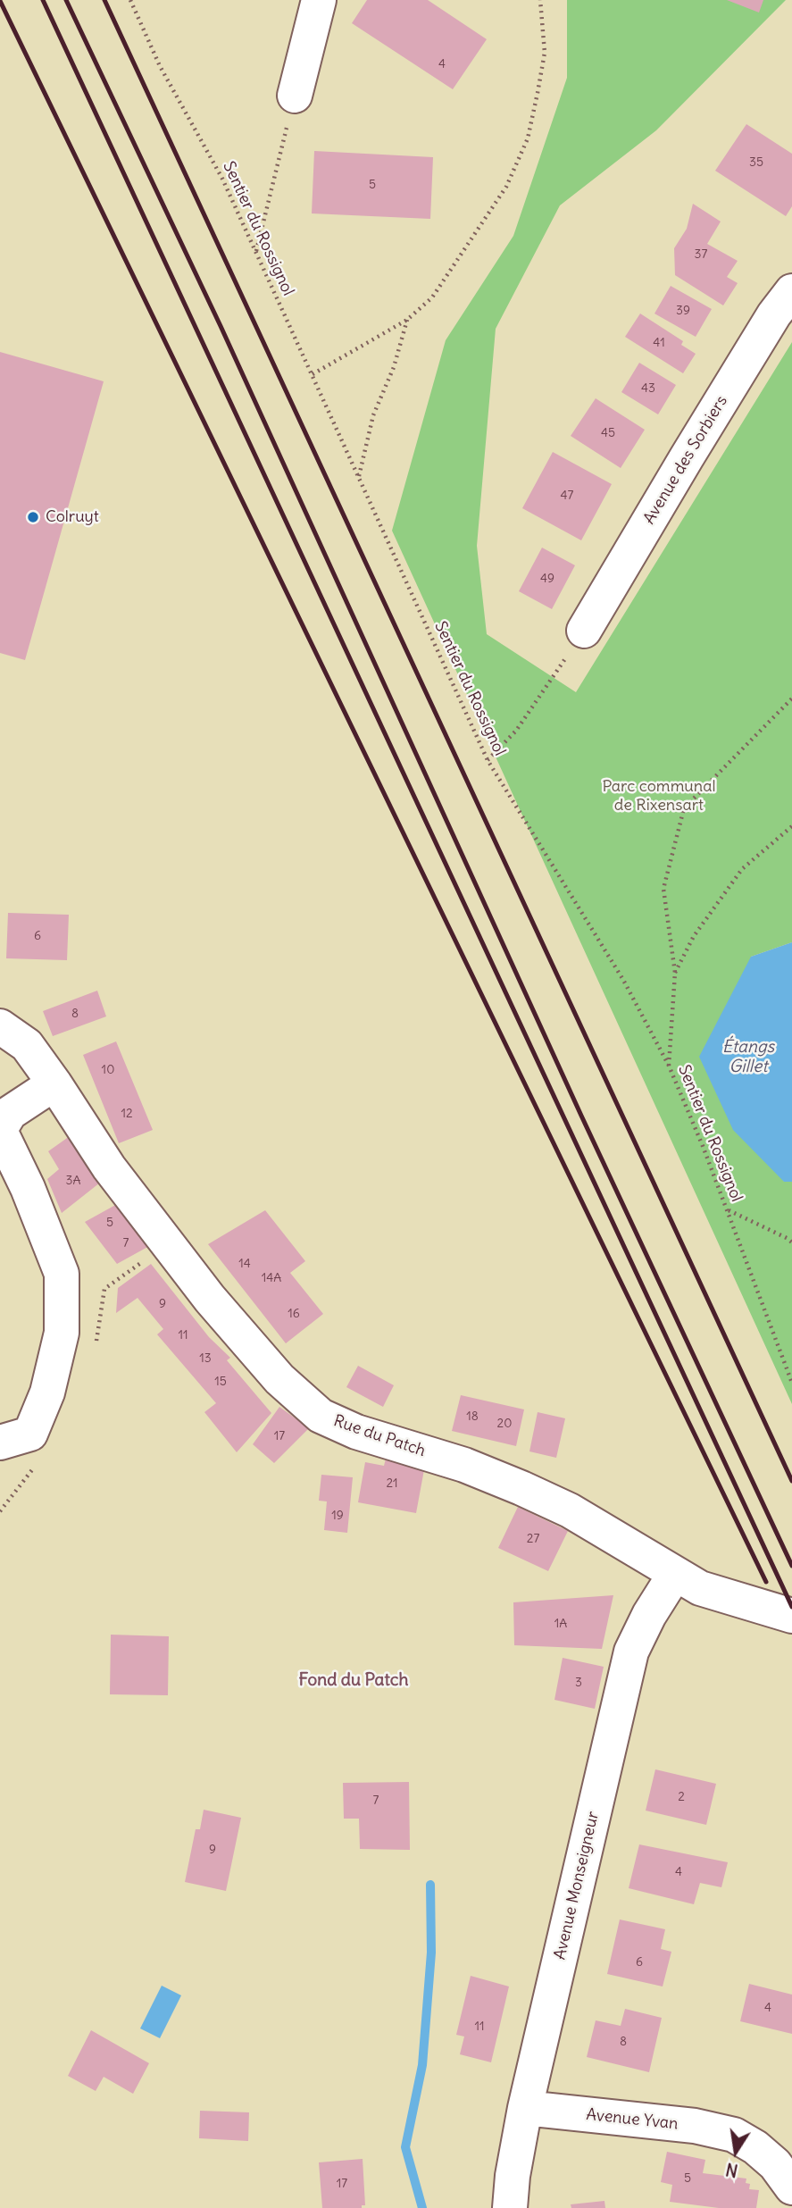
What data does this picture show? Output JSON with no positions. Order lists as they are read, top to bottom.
{
  "streets": {
    "street": [
      "Avenue des Sorbiers",
      "Rue du Patch",
      "Avenue Monseigneur",
      "Avenue Yvan"
    ],
    "path": ["Sentier du Rossignol"]
  },
  "crossings": [
    ["Rue du Patch", "Avenue Monseigneur"],
    ["Avenue Monseigneur", "Avenue Yvan"]
  ],
  "districts": ["Fond du Patch"],
  "water": ["Étangs Gillet"],
  "parks": ["Parc communal de Rixensart"],
  "places": ["Colruyt"],
  "house_numbers": [
    "4",
    "35",
    "5",
    "37",
    "39",
    "41",
    "43",
    "45",
    "47",
    "49",
    "6",
    "8",
    "10",
    "12",
    "3A",
    "5",
    "7",
    "14",
    "14A",
    "9",
    "16",
    "11",
    "13",
    "15",
    "18",
    "20",
    "17",
    "21",
    "19",
    "27",
    "1A",
    "3",
    "2",
    "7",
    "9",
    "4",
    "6",
    "4",
    "11",
    "8",
    "5",
    "17"
  ],
  "north": "bottom"
}
